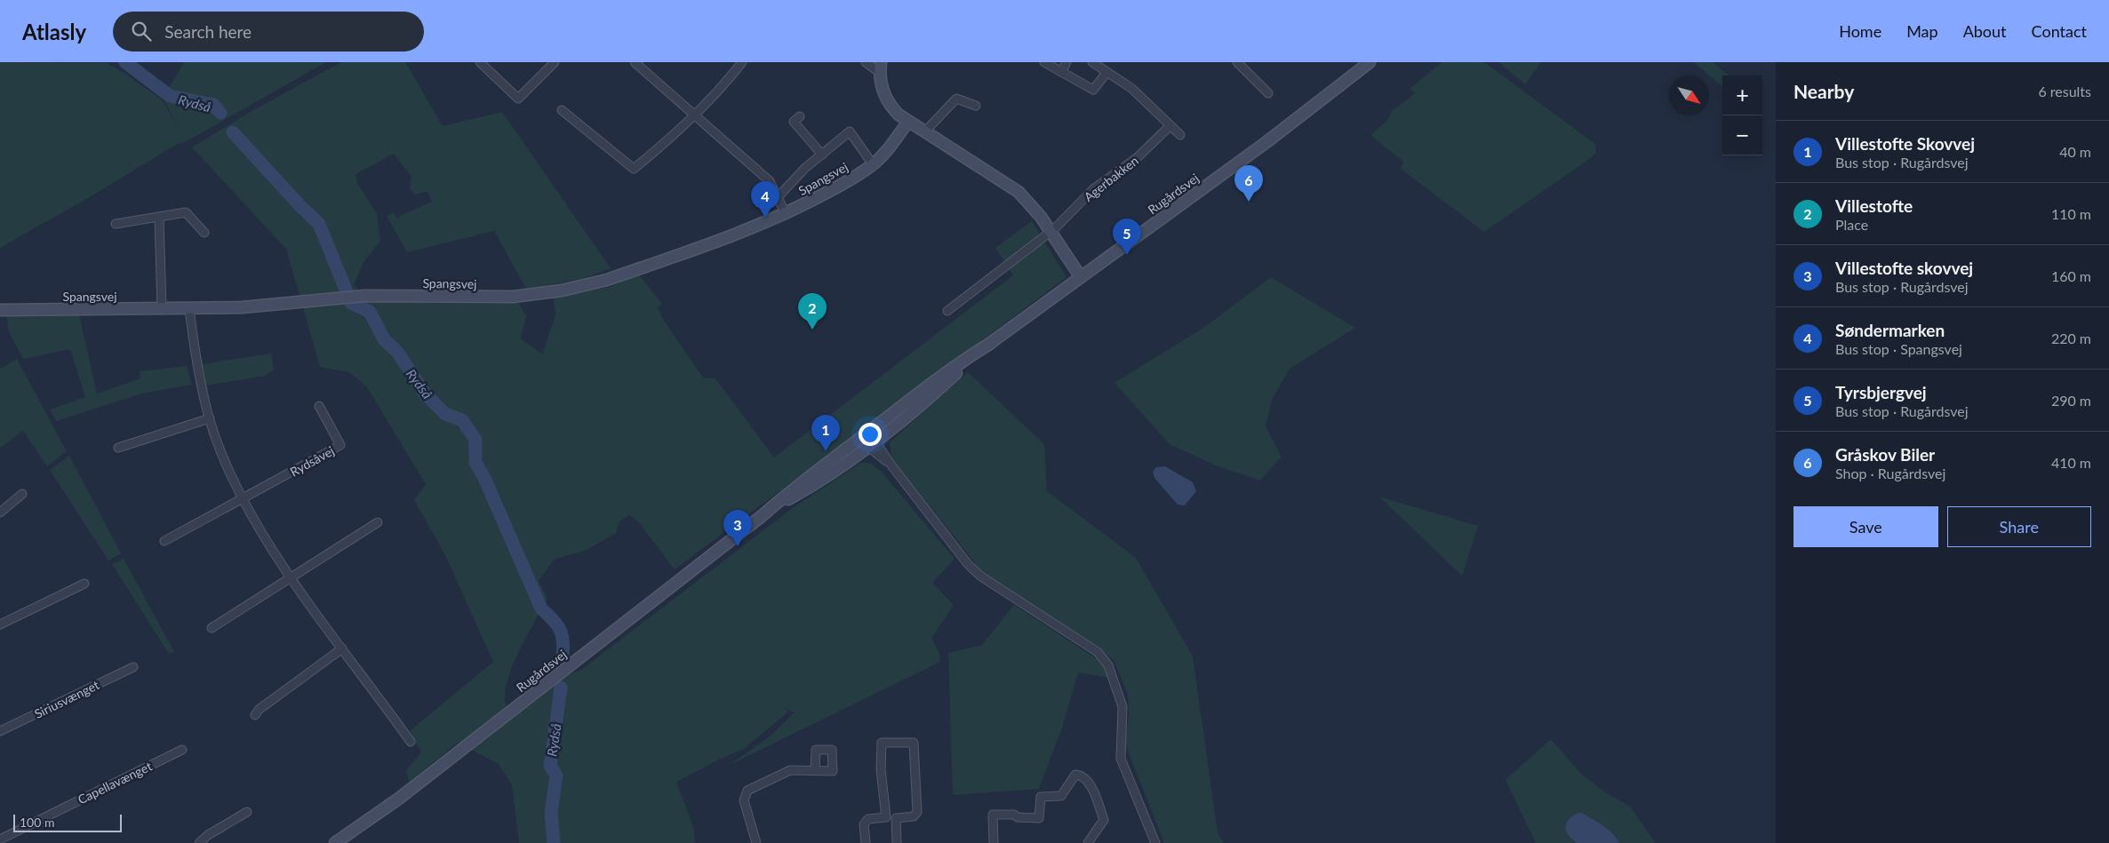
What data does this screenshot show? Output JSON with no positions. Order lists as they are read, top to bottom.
{
  "streets": {
    "main road": ["Spangsvej", "Rugårdsvej"],
    "street": [
      "Agerbakken",
      "Rydsåvej",
      "Siriusvænget",
      "Capellavænget"
    ]
  },
  "water": ["Rydså"],
  "scale_bar": "100 m",
  "north": "bottom right",
  "page": {
    "header": "Atlasly",
    "search": "Search here",
    "nav": [
      "Home",
      "Map",
      "About",
      "Contact"
    ],
    "heading": ["Nearby", "6 results"],
    "map_buttons": ["+", "−"],
    "list": [
      {
        "mark": "1",
        "name": "Villestofte Skovvej",
        "note": "Bus stop · Rugårdsvej",
        "value": "40 m"
      },
      {
        "mark": "2",
        "name": "Villestofte",
        "note": "Place",
        "value": "110 m"
      },
      {
        "mark": "3",
        "name": "Villestofte skovvej",
        "note": "Bus stop · Rugårdsvej",
        "value": "160 m"
      },
      {
        "mark": "4",
        "name": "Søndermarken",
        "note": "Bus stop · Spangsvej",
        "value": "220 m"
      },
      {
        "mark": "5",
        "name": "Tyrsbjergvej",
        "note": "Bus stop · Rugårdsvej",
        "value": "290 m"
      },
      {
        "mark": "6",
        "name": "Gråskov Biler",
        "note": "Shop · Rugårdsvej",
        "value": "410 m"
      }
    ],
    "pins": [
      "6",
      "4",
      "5",
      "2",
      "1",
      "3"
    ],
    "buttons": ["Save", "Share"],
    "scale": "100 m"
  }
}
